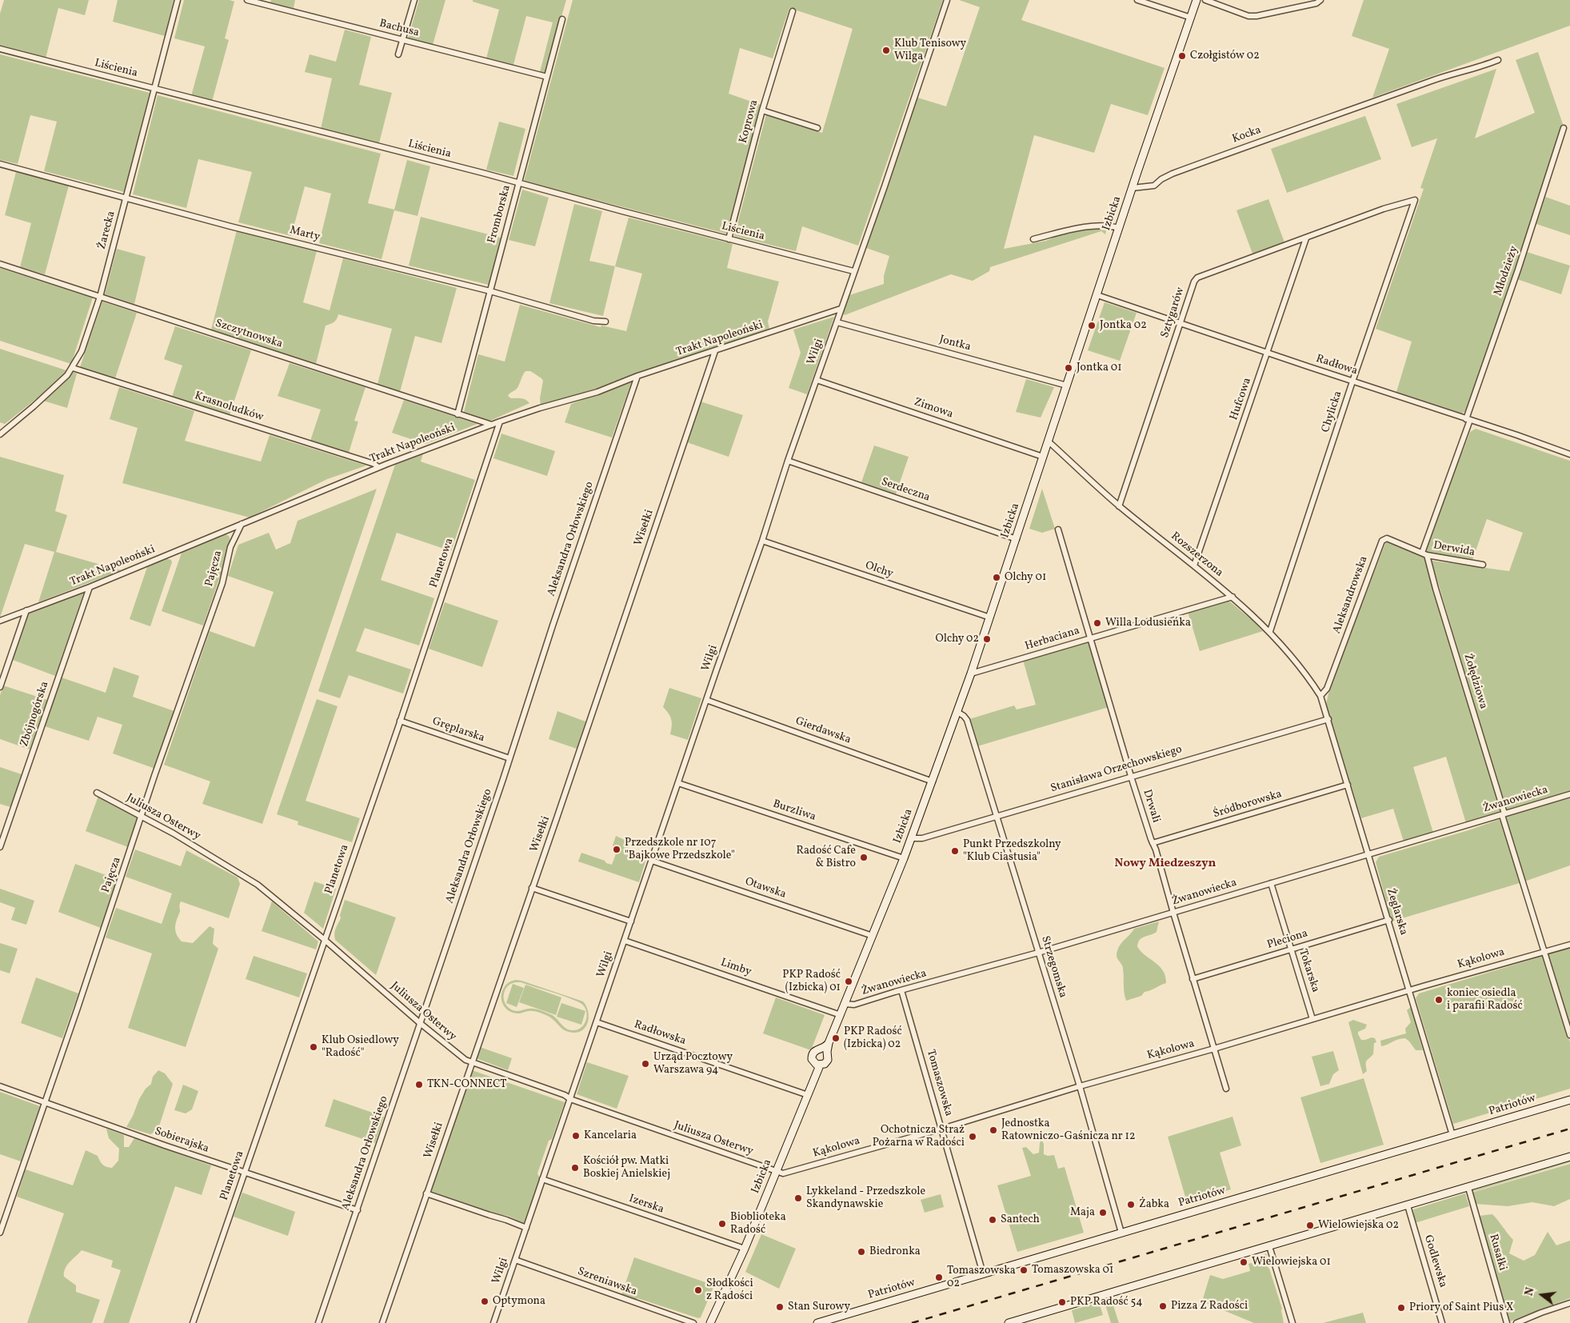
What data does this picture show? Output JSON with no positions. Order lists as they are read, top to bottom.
{
  "streets": {
    "street": [
      "Bachusa",
      "Liścienia",
      "Koprowa",
      "Kocka",
      "Izbicka",
      "Fromborska",
      "Żarecka",
      "Marty",
      "Młodzieży",
      "Sztygarów",
      "Szczytnowska",
      "Trakt Napoleoński",
      "Jontka",
      "Wilgi",
      "Radłowa",
      "Hufcowa",
      "Krasnoludków",
      "Zimowa",
      "Chylicka",
      "Serdeczna",
      "Wisełki",
      "Aleksandra Orłowskiego",
      "Derwida",
      "Rozszerzona",
      "Planetowa",
      "Pajęcza",
      "Olchy",
      "Aleksandrowska",
      "Herbaciana",
      "Żołędziowa",
      "Zbójnogórska",
      "Gręplarska",
      "Gierdawska",
      "Stanisława Orzechowskiego",
      "Żwanowiecka",
      "Śródborowska",
      "Drwali",
      "Burzliwa",
      "Juliusza Osterwy",
      "Otawska",
      "Żeglarska",
      "Pleciona",
      "Kąkolowa",
      "Strzegomska",
      "Limby",
      "Tokarska",
      "Radłowska",
      "Tomaszowska",
      "Patriotów",
      "Sobierajska",
      "Izerska",
      "Rusałki",
      "Godlewska",
      "Szreniawska"
    ]
  },
  "crossings": [
    ["Bachusa", "Fromborska"],
    ["Liścienia", "Koprowa"],
    ["Liścienia", "Fromborska"],
    ["Liścienia", "Żarecka"],
    ["Liścienia", "Wilgi"],
    ["Kocka", "Izbicka"],
    ["Izbicka", "Jontka"],
    ["Izbicka", "Radłowa"],
    ["Izbicka", "Zimowa"],
    ["Izbicka", "Serdeczna"],
    ["Izbicka", "Rozszerzona"],
    ["Izbicka", "Olchy"],
    ["Izbicka", "Herbaciana"],
    ["Izbicka", "Gierdawska"],
    ["Izbicka", "Stanisława Orzechowskiego"],
    ["Izbicka", "Żwanowiecka"],
    ["Izbicka", "Burzliwa"],
    ["Izbicka", "Juliusza Osterwy"],
    ["Izbicka", "Otawska"],
    ["Izbicka", "Kąkolowa"],
    ["Izbicka", "Strzegomska"],
    ["Izbicka", "Limby"],
    ["Izbicka", "Radłowska"],
    ["Izbicka", "Izerska"],
    ["Fromborska", "Marty"],
    ["Fromborska", "Szczytnowska"],
    ["Żarecka", "Marty"],
    ["Żarecka", "Szczytnowska"],
    ["Żarecka", "Krasnoludków"],
    ["Młodzieży", "Radłowa"],
    ["Młodzieży", "Derwida"],
    ["Młodzieży", "Aleksandrowska"],
    ["Młodzieży", "Żołędziowa"],
    ["Sztygarów", "Radłowa"],
    ["Sztygarów", "Hufcowa"],
    ["Sztygarów", "Chylicka"],
    ["Sztygarów", "Rozszerzona"],
    ["Szczytnowska", "Trakt Napoleoński"],
    ["Trakt Napoleoński", "Wilgi"],
    ["Trakt Napoleoński", "Krasnoludków"],
    ["Trakt Napoleoński", "Wisełki"],
    ["Trakt Napoleoński", "Aleksandra Orłowskiego"],
    ["Trakt Napoleoński", "Planetowa"],
    ["Trakt Napoleoński", "Pajęcza"],
    ["Trakt Napoleoński", "Zbójnogórska"],
    ["Jontka", "Wilgi"],
    ["Wilgi", "Zimowa"],
    ["Wilgi", "Serdeczna"],
    ["Wilgi", "Olchy"],
    ["Wilgi", "Gierdawska"],
    ["Wilgi", "Burzliwa"],
    ["Wilgi", "Juliusza Osterwy"],
    ["Wilgi", "Otawska"],
    ["Wilgi", "Limby"],
    ["Wilgi", "Radłowska"],
    ["Wilgi", "Izerska"],
    ["Wilgi", "Szreniawska"],
    ["Radłowa", "Hufcowa"],
    ["Radłowa", "Chylicka"],
    ["Hufcowa", "Rozszerzona"],
    ["Chylicka", "Rozszerzona"],
    ["Wisełki", "Juliusza Osterwy"],
    ["Aleksandra Orłowskiego", "Gręplarska"],
    ["Aleksandra Orłowskiego", "Juliusza Osterwy"],
    ["Aleksandra Orłowskiego", "Sobierajska"],
    ["Derwida", "Aleksandrowska"],
    ["Derwida", "Żołędziowa"],
    ["Rozszerzona", "Aleksandrowska"],
    ["Rozszerzona", "Herbaciana"],
    ["Rozszerzona", "Żeglarska"],
    ["Planetowa", "Gręplarska"],
    ["Planetowa", "Juliusza Osterwy"],
    ["Planetowa", "Sobierajska"],
    ["Pajęcza", "Juliusza Osterwy"],
    ["Pajęcza", "Sobierajska"],
    ["Aleksandrowska", "Żołędziowa"],
    ["Aleksandrowska", "Żeglarska"],
    ["Herbaciana", "Drwali"],
    ["Żołędziowa", "Żwanowiecka"],
    ["Żołędziowa", "Kąkolowa"],
    ["Stanisława Orzechowskiego", "Drwali"],
    ["Stanisława Orzechowskiego", "Żeglarska"],
    ["Stanisława Orzechowskiego", "Strzegomska"],
    ["Żwanowiecka", "Drwali"],
    ["Żwanowiecka", "Żeglarska"],
    ["Żwanowiecka", "Strzegomska"],
    ["Żwanowiecka", "Tokarska"],
    ["Żwanowiecka", "Tomaszowska"],
    ["Śródborowska", "Drwali"],
    ["Śródborowska", "Żeglarska"],
    ["Drwali", "Pleciona"],
    ["Drwali", "Kąkolowa"],
    ["Juliusza Osterwy", "Kąkolowa"],
    ["Żeglarska", "Pleciona"],
    ["Żeglarska", "Kąkolowa"],
    ["Żeglarska", "Patriotów"],
    ["Pleciona", "Tokarska"],
    ["Kąkolowa", "Strzegomska"],
    ["Kąkolowa", "Tokarska"],
    ["Kąkolowa", "Tomaszowska"],
    ["Strzegomska", "Patriotów"],
    ["Tomaszowska", "Patriotów"]
  ],
  "districts": ["Nowy Miedzeszyn"],
  "places": [
    "Klub Tenisowy Wilga",
    "Czołgistów 02",
    "Jontka 02",
    "Jontka 01",
    "Olchy 01",
    "Willa Lodusieńka",
    "Olchy 02",
    "Przedszkole nr 107 \"Bajkowe Przedszkole\"",
    "Punkt Przedszkolny \"Klub Ciastusia\"",
    "Radość Cafe & Bistro",
    "PKP Radość (Izbicka) 01",
    "koniec osiedla i parafii Radość",
    "PKP Radość (Izbicka) 02",
    "Klub Osiedlowy \"Radość\"",
    "Urząd Pocztowy Warszawa 94",
    "TKN-CONNECT",
    "Jednostka Ratowniczo-Gaśnicza nr 12",
    "Kancelaria",
    "Ochotnicza Straż Pożarna w Radości",
    "Kościół pw. Matki Boskiej Anielskiej",
    "Lykkeland - Przedszkole Skandynawskie",
    "Żabka",
    "Maja",
    "Santech",
    "Bioblioteka Radość",
    "Wielowiejska 02",
    "Biedronka",
    "Wielowiejska 01",
    "Tomaszowska 01",
    "Tomaszowska 02",
    "Słodkości z Radości",
    "Optymona",
    "PKP Radość 54",
    "Pizza Z Radości",
    "Stan Surowy",
    "Priory of Saint Pius X"
  ],
  "north": "left"
}
